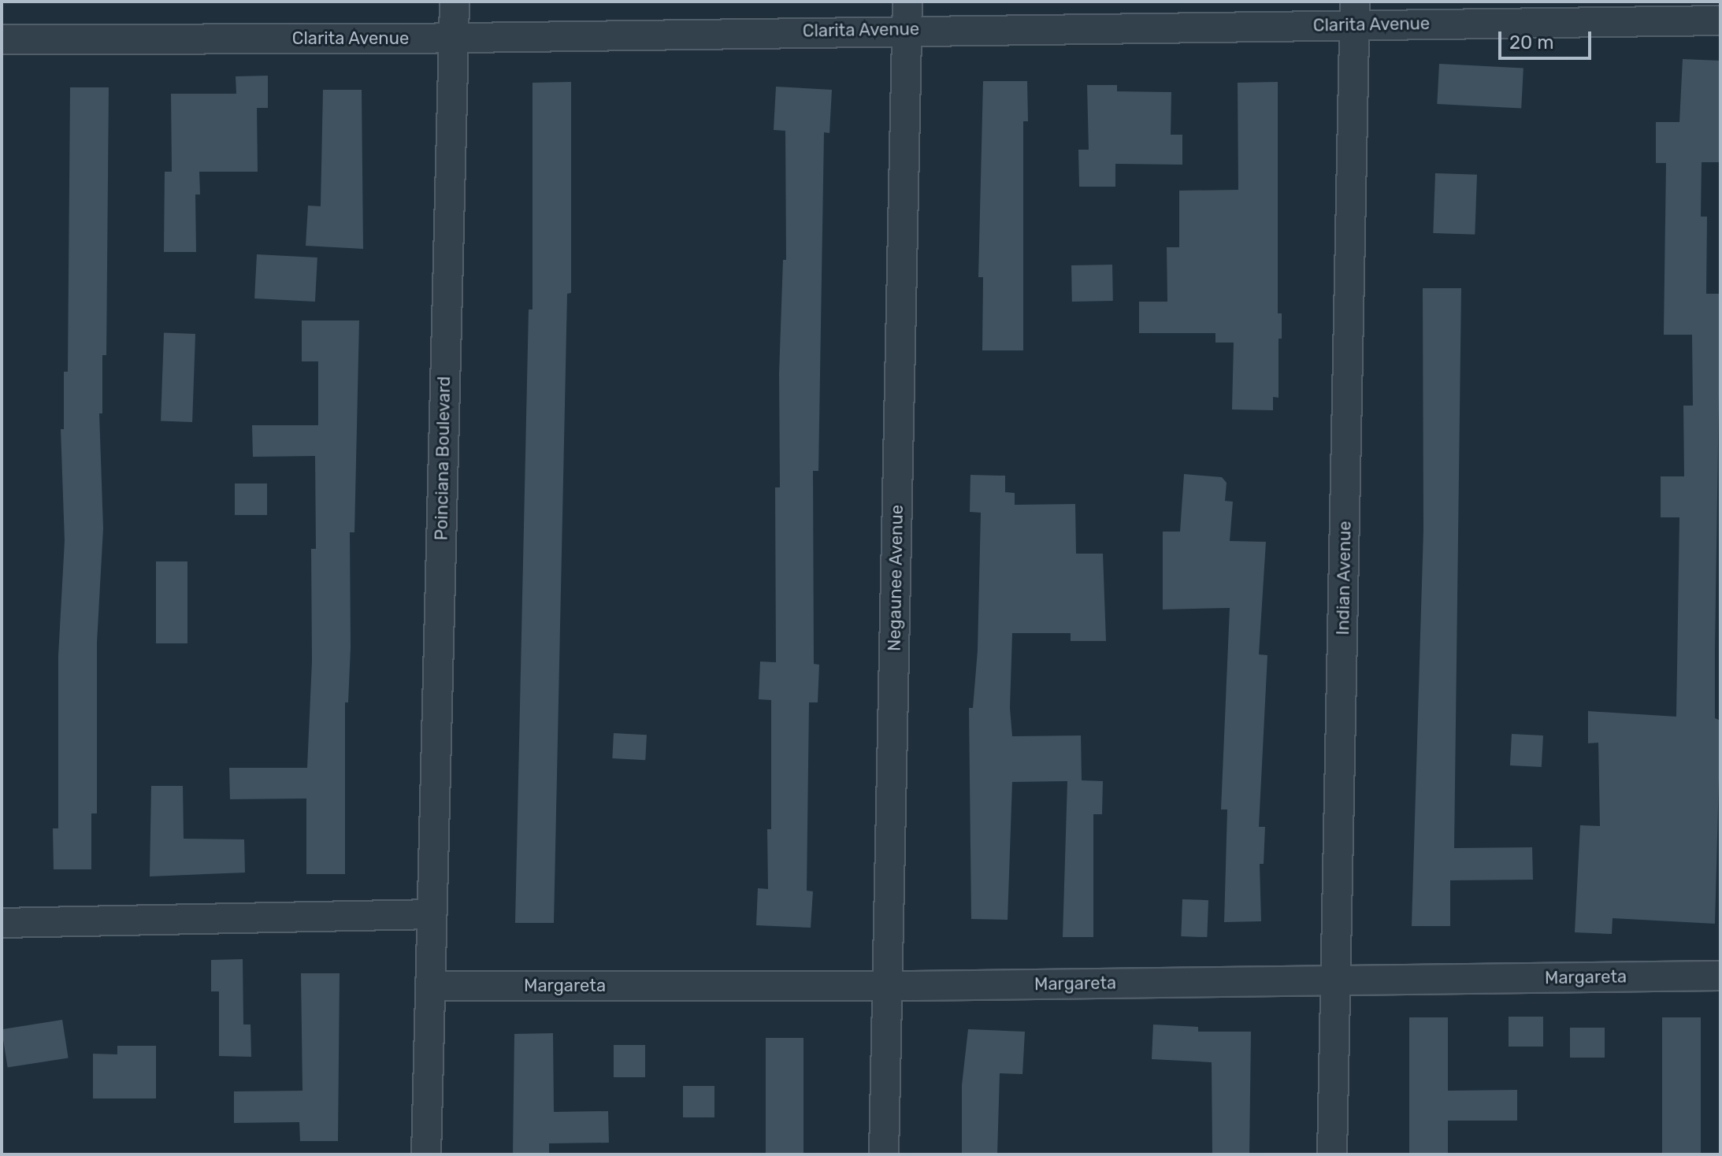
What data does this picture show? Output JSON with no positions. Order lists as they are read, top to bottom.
{
  "streets": {
    "street": [
      "Clarita Avenue",
      "Poinciana Boulevard",
      "Negaunee Avenue",
      "Indian Avenue",
      "Margareta"
    ]
  },
  "crossings": [
    ["Clarita Avenue", "Poinciana Boulevard"],
    ["Clarita Avenue", "Negaunee Avenue"],
    ["Clarita Avenue", "Indian Avenue"],
    ["Poinciana Boulevard", "Margareta"],
    ["Negaunee Avenue", "Margareta"],
    ["Indian Avenue", "Margareta"]
  ],
  "scale_bar": "20 m"
}
